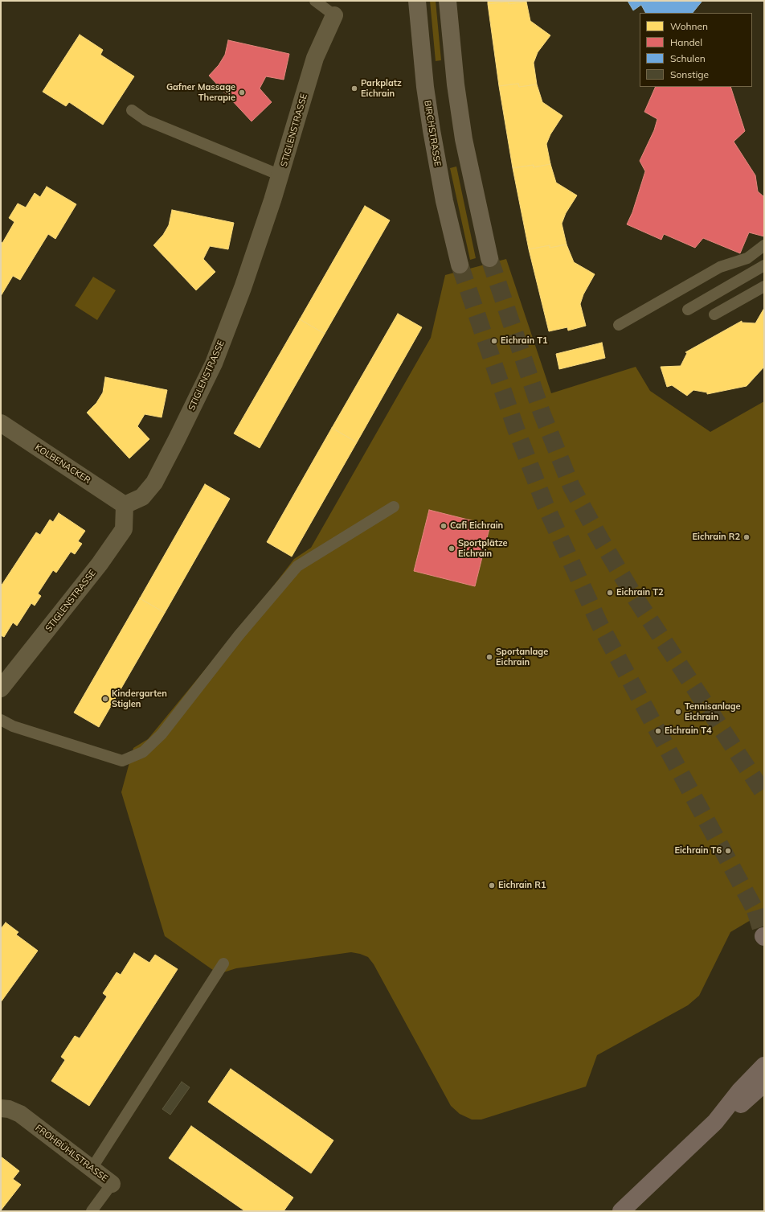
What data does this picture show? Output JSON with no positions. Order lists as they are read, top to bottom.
{
  "streets": {
    "main road": ["BIRCHSTRASSE"],
    "street": ["STIGLENSTRASSE", "KOLBENACKER", "FROHBÜHLSTRASSE"]
  },
  "crossings": [
    ["STIGLENSTRASSE", "KOLBENACKER"]
  ],
  "places": [
    "Parkplatz Eichrain",
    "Gafner Massage Therapie",
    "Eichrain T1",
    "Cafi Eichrain",
    "Eichrain R2",
    "Sportplätze Eichrain",
    "Eichrain T2",
    "Sportanlage Eichrain",
    "Kindergarten Stiglen",
    "Tennisanlage Eichrain",
    "Eichrain T4",
    "Eichrain T6",
    "Eichrain R1"
  ],
  "legend": [
    "Wohnen",
    "Handel",
    "Schulen",
    "Sonstige"
  ]
}
